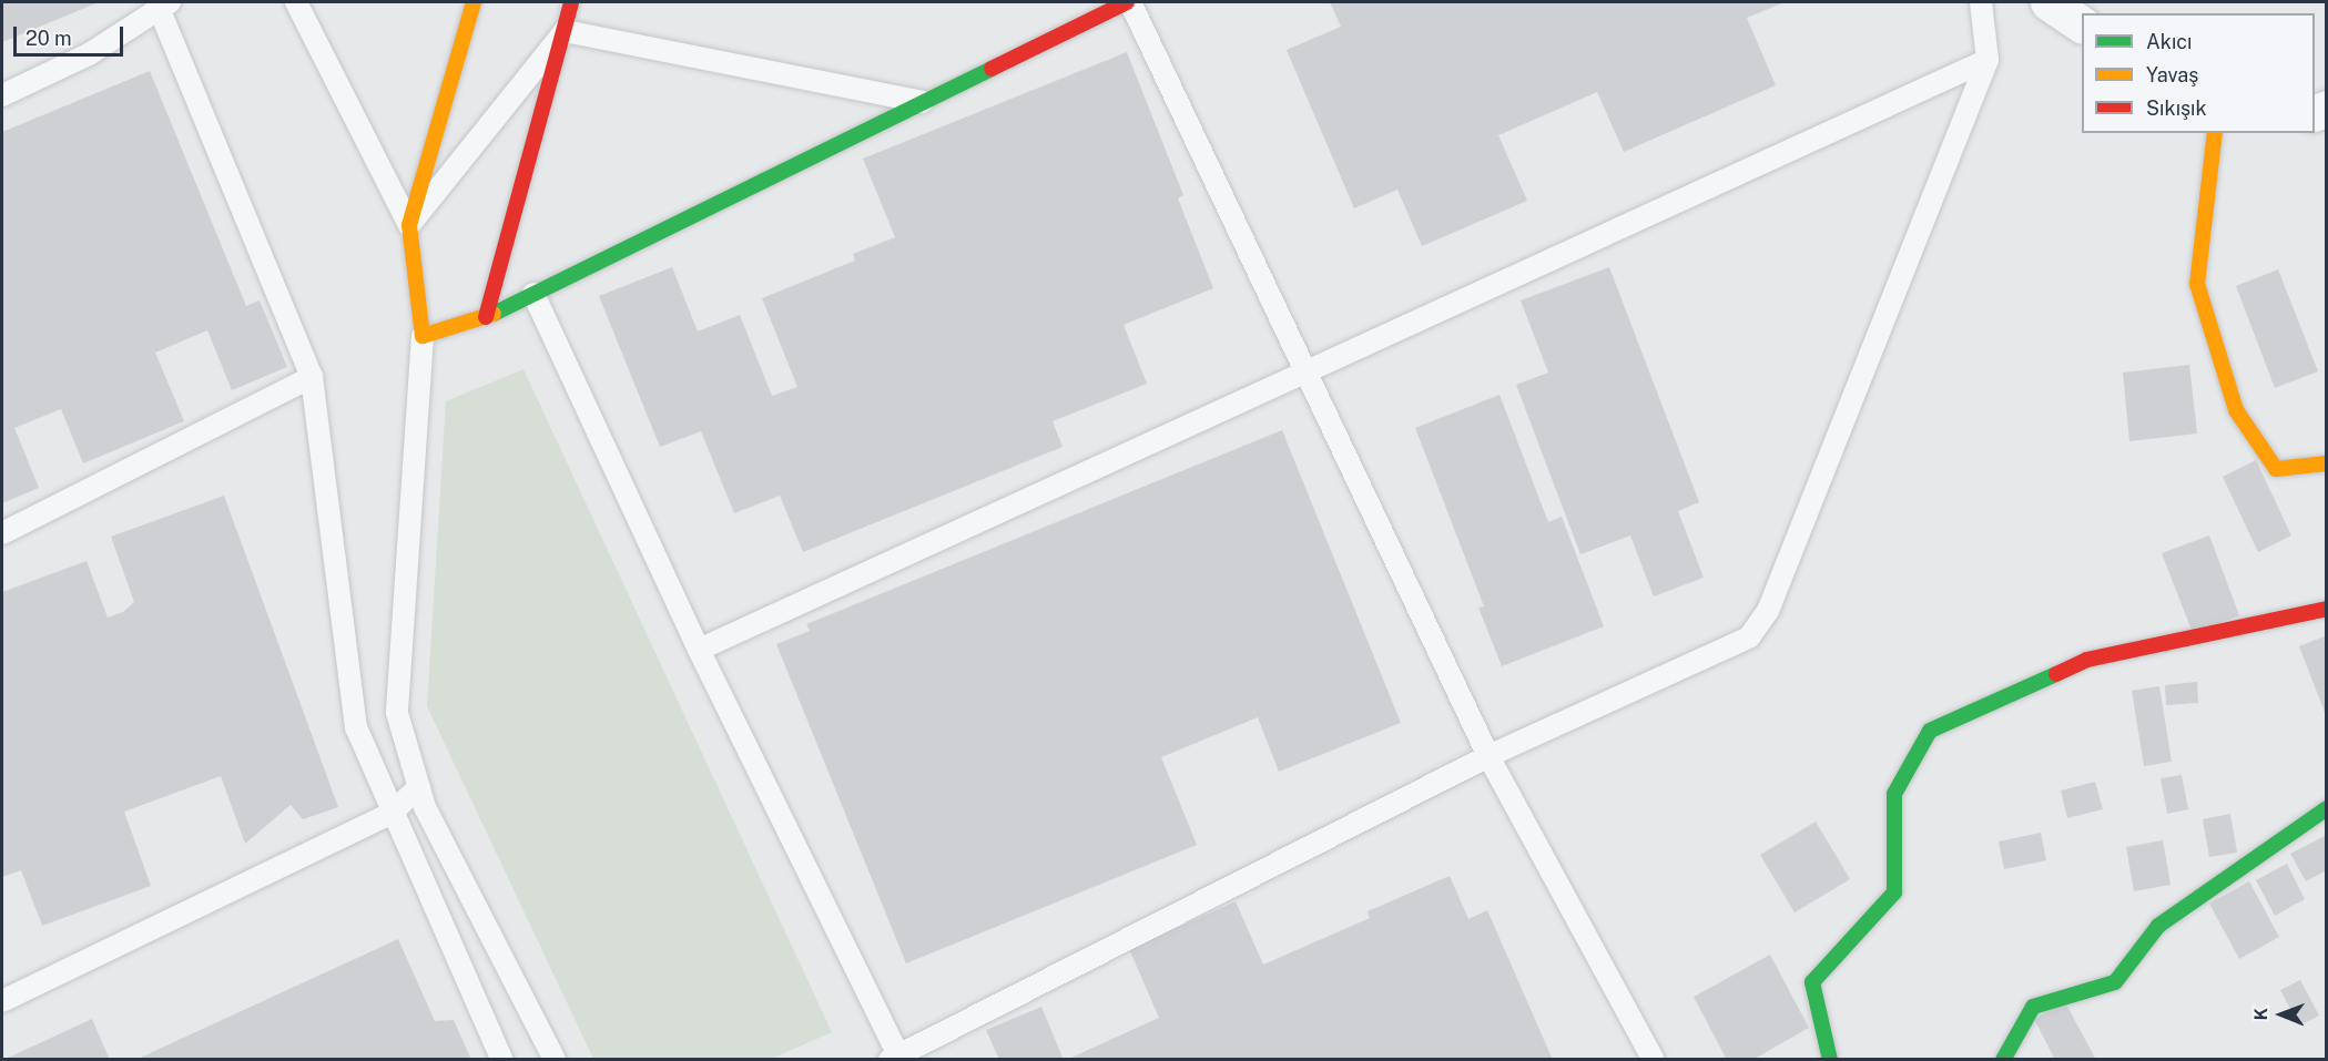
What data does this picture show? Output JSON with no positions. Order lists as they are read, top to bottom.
{
  "legend": ["Akıcı", "Yavaş", "Sıkışık"],
  "scale_bar": "20 m",
  "north": "left"
}
